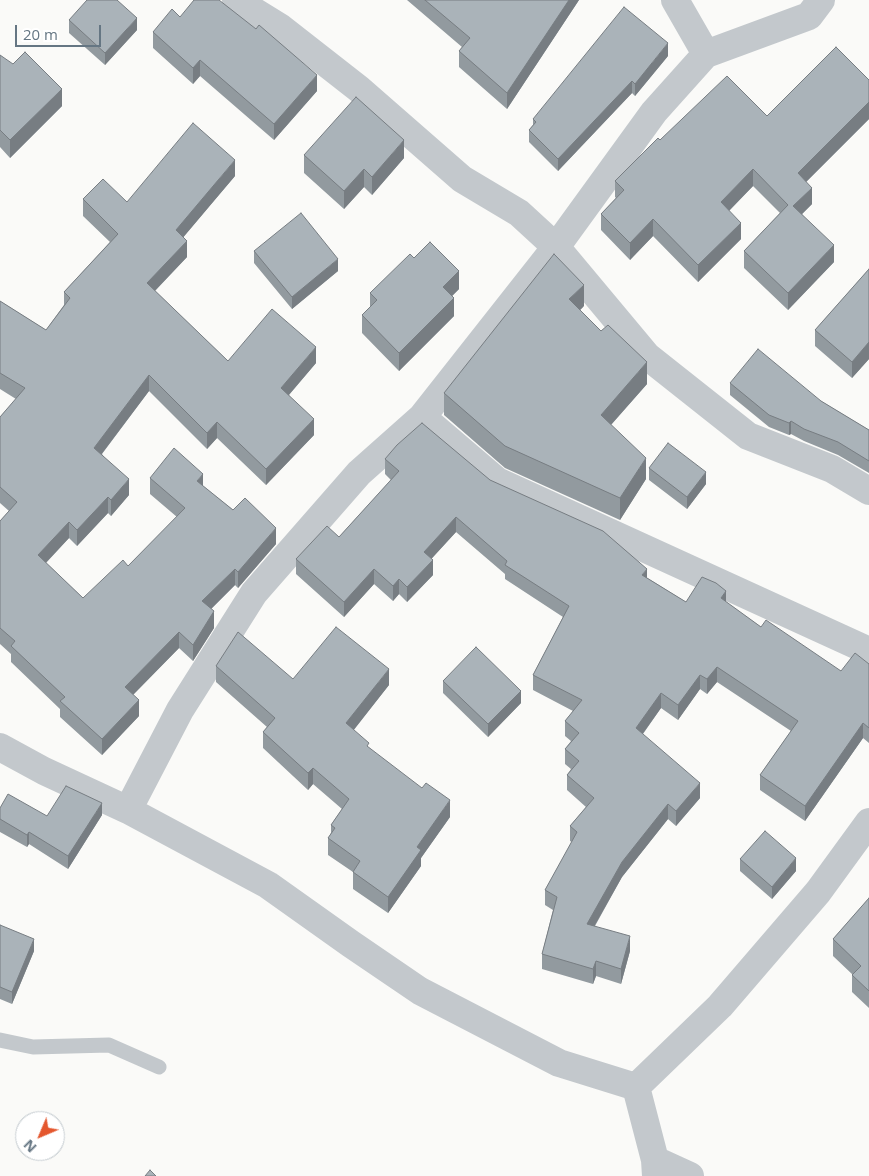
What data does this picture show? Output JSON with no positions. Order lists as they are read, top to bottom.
{
  "scale_bar": "20 m",
  "north": "bottom left"
}
